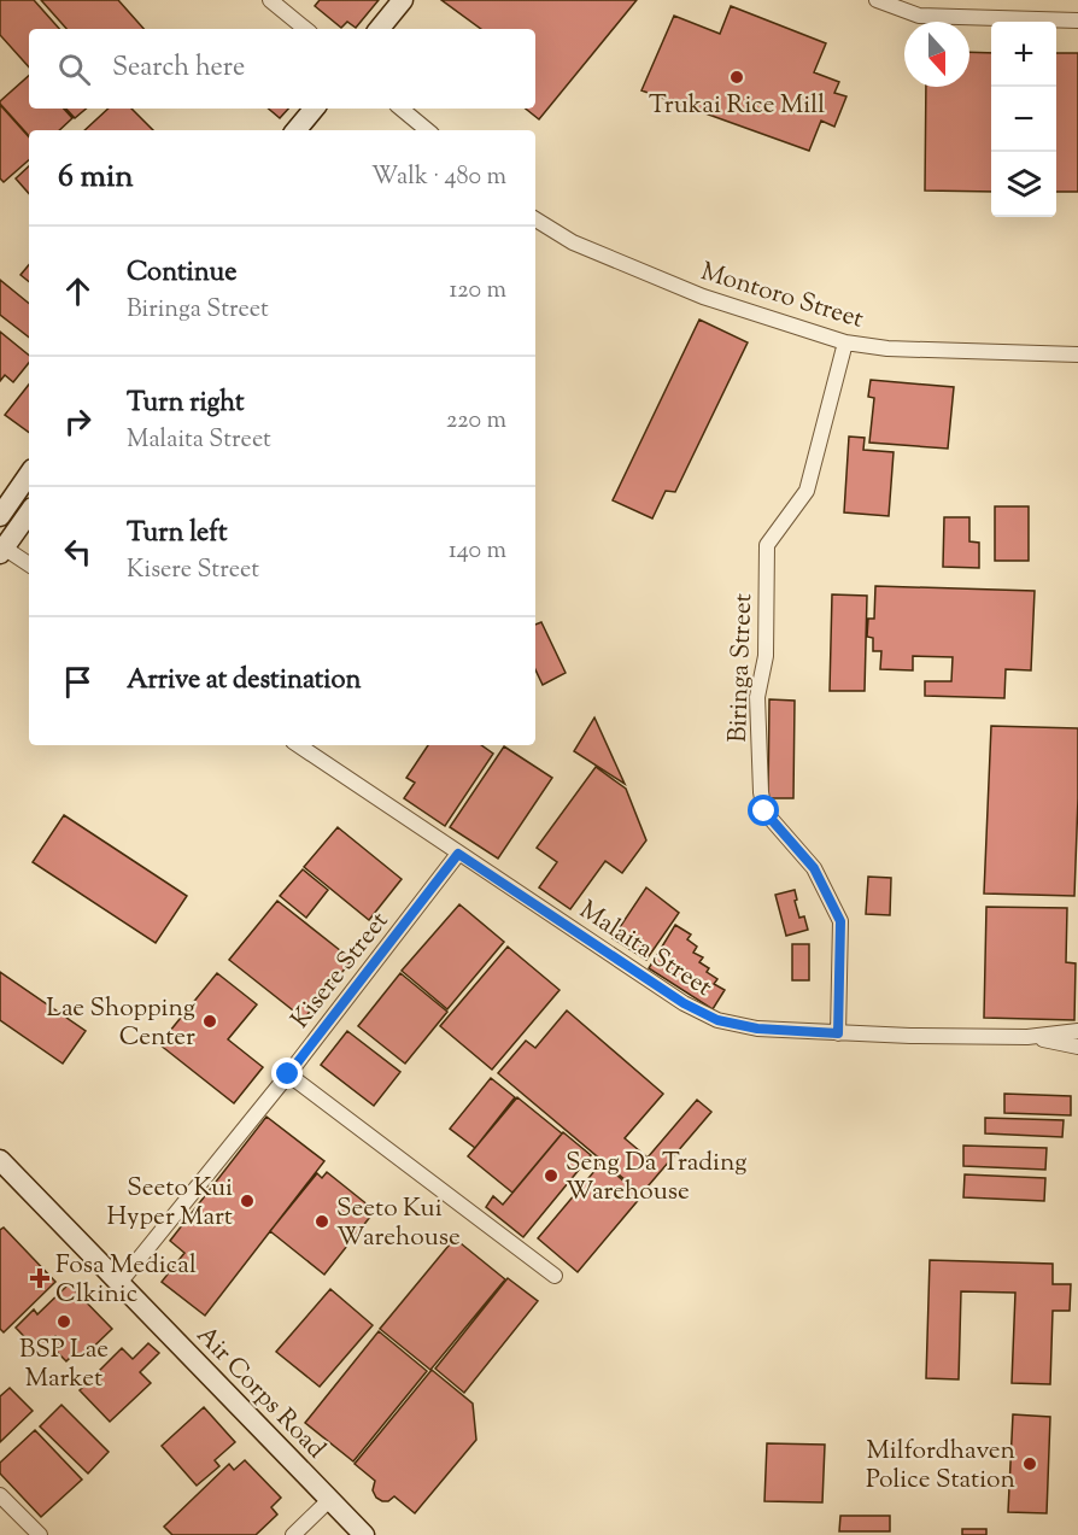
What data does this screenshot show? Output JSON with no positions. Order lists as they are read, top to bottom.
{
  "streets": {
    "street": [
      "Montoro Street",
      "Biringa Street",
      "Malaita Street",
      "Kisere Street",
      "Air Corps Road"
    ]
  },
  "crossings": [
    ["Montoro Street", "Biringa Street"],
    ["Biringa Street", "Malaita Street"],
    ["Malaita Street", "Kisere Street"],
    ["Kisere Street", "Air Corps Road"]
  ],
  "places": {
    "other": [
      "Trukai Rice Mill",
      "Lae Shopping Center",
      "Seng Da Trading Warehouse",
      "Seeto Kui Hyper Mart",
      "Seeto Kui Warehouse",
      "BSP Lae Market",
      "Milfordhaven Police Station"
    ],
    "health": ["Fosa Medical Clkinic"]
  },
  "north": "bottom",
  "page": {
    "map_buttons": ["+", "−"],
    "search": "Search here",
    "heading": ["6 min", "Walk · 480 m"],
    "list": [
      ["Continue", "Biringa Street", "120 m"],
      ["Turn right", "Malaita Street", "220 m"],
      ["Turn left", "Kisere Street", "140 m"],
      "Arrive at destination"
    ]
  }
}
